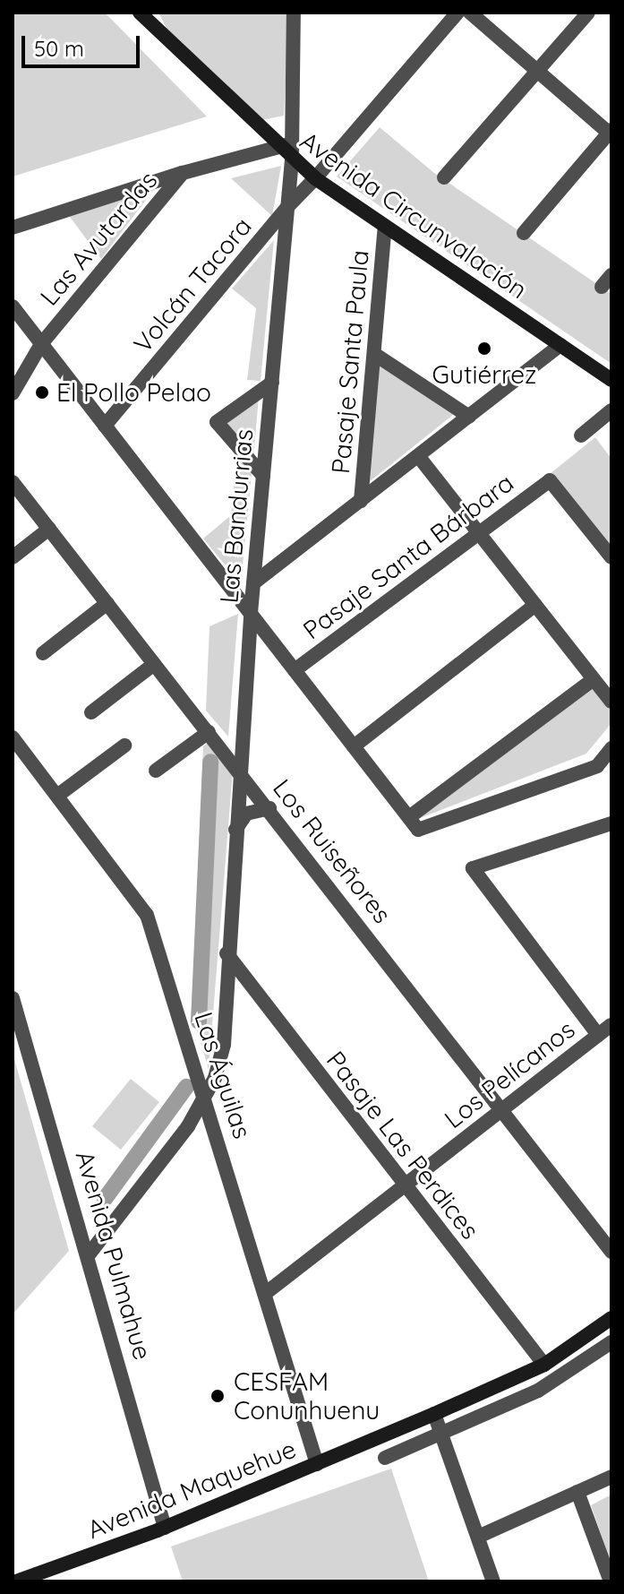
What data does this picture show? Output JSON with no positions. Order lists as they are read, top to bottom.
{
  "streets": {
    "main road": ["Avenida Circunvalación", "Avenida Maquehue"],
    "street": [
      "Las Avutardas",
      "Volcán Tacora",
      "Pasaje Santa Paula",
      "Las Bandurrias",
      "Pasaje Santa Bárbara",
      "Los Ruiseñores",
      "Los Pelícanos",
      "Las Águilas",
      "Pasaje Las Perdices",
      "Avenida Pulmahue"
    ]
  },
  "crossings": [
    ["Avenida Circunvalación", "Las Avutardas"],
    ["Avenida Circunvalación", "Pasaje Santa Paula"],
    ["Avenida Circunvalación", "Las Bandurrias"],
    ["Las Avutardas", "Las Bandurrias"],
    ["Volcán Tacora", "Las Bandurrias"],
    ["Las Bandurrias", "Los Ruiseñores"],
    ["Las Bandurrias", "Las Águilas"],
    ["Las Bandurrias", "Pasaje Las Perdices"],
    ["Las Bandurrias", "Avenida Pulmahue"],
    ["Los Ruiseñores", "Los Pelícanos"],
    ["Los Pelícanos", "Las Águilas"],
    ["Los Pelícanos", "Pasaje Las Perdices"],
    ["Las Águilas", "Avenida Maquehue"],
    ["Pasaje Las Perdices", "Avenida Maquehue"],
    ["Avenida Pulmahue", "Avenida Maquehue"]
  ],
  "places": ["Gutiérrez", "El Pollo Pelao", "CESFAM Conunhuenu"],
  "scale_bar": "50 m"
}
